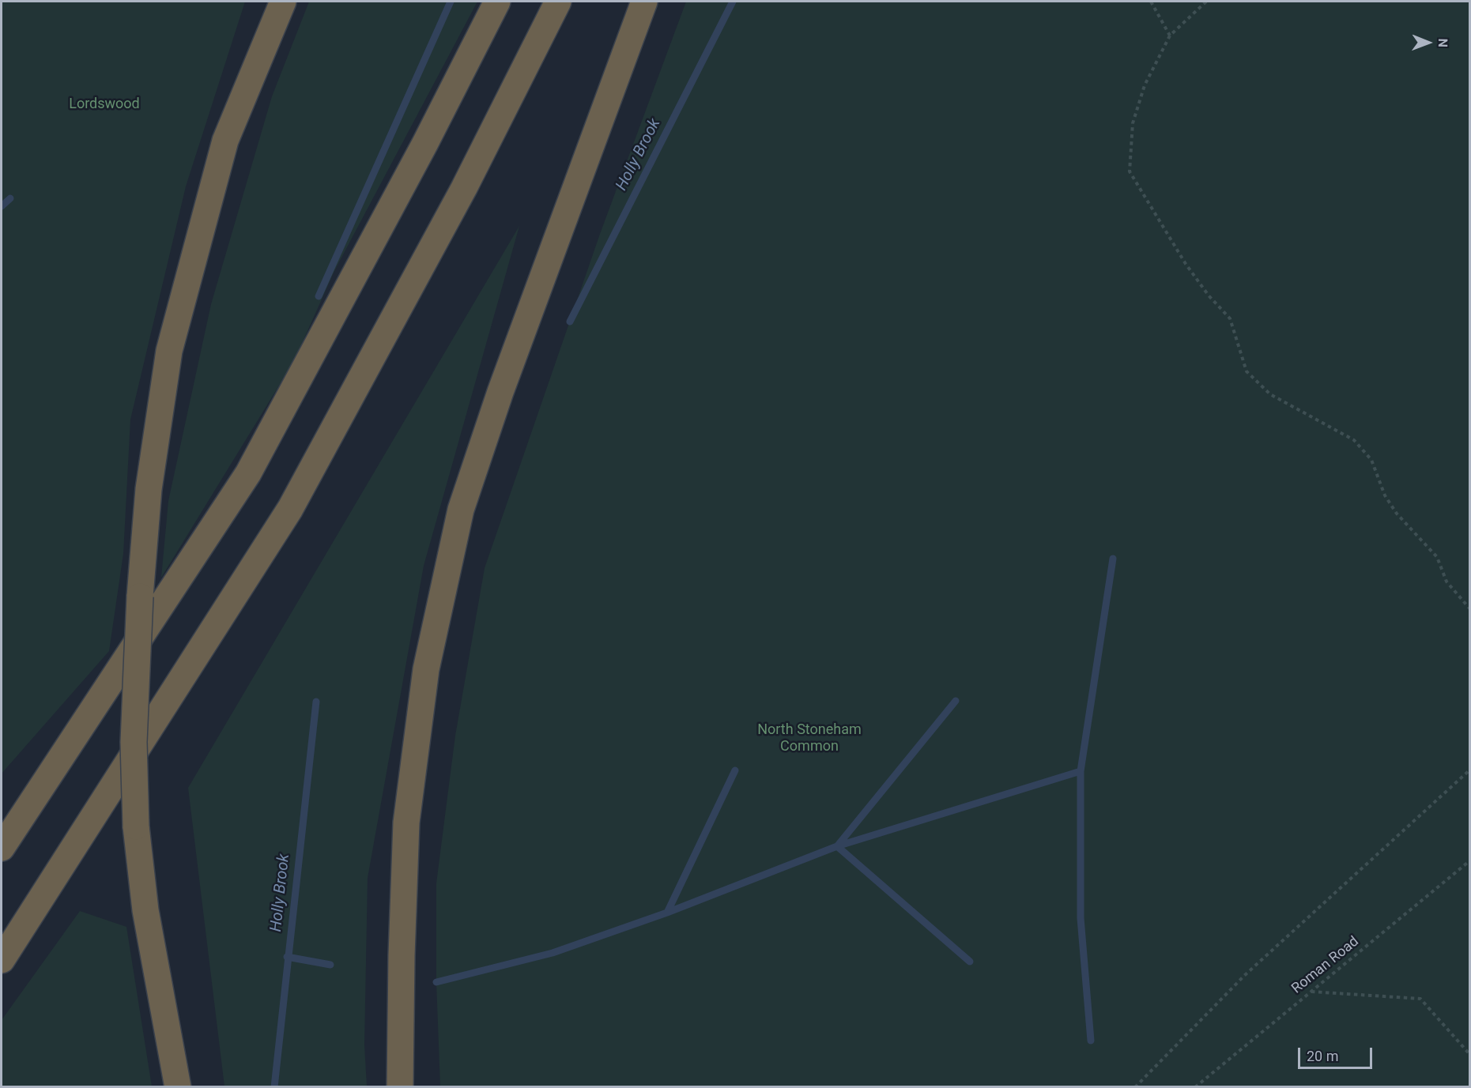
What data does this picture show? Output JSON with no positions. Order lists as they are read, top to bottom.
{
  "streets": {
    "path": ["Roman Road"]
  },
  "water": ["Holly Brook"],
  "parks": ["Lordswood", "North Stoneham Common"],
  "scale_bar": "20 m",
  "north": "right"
}
